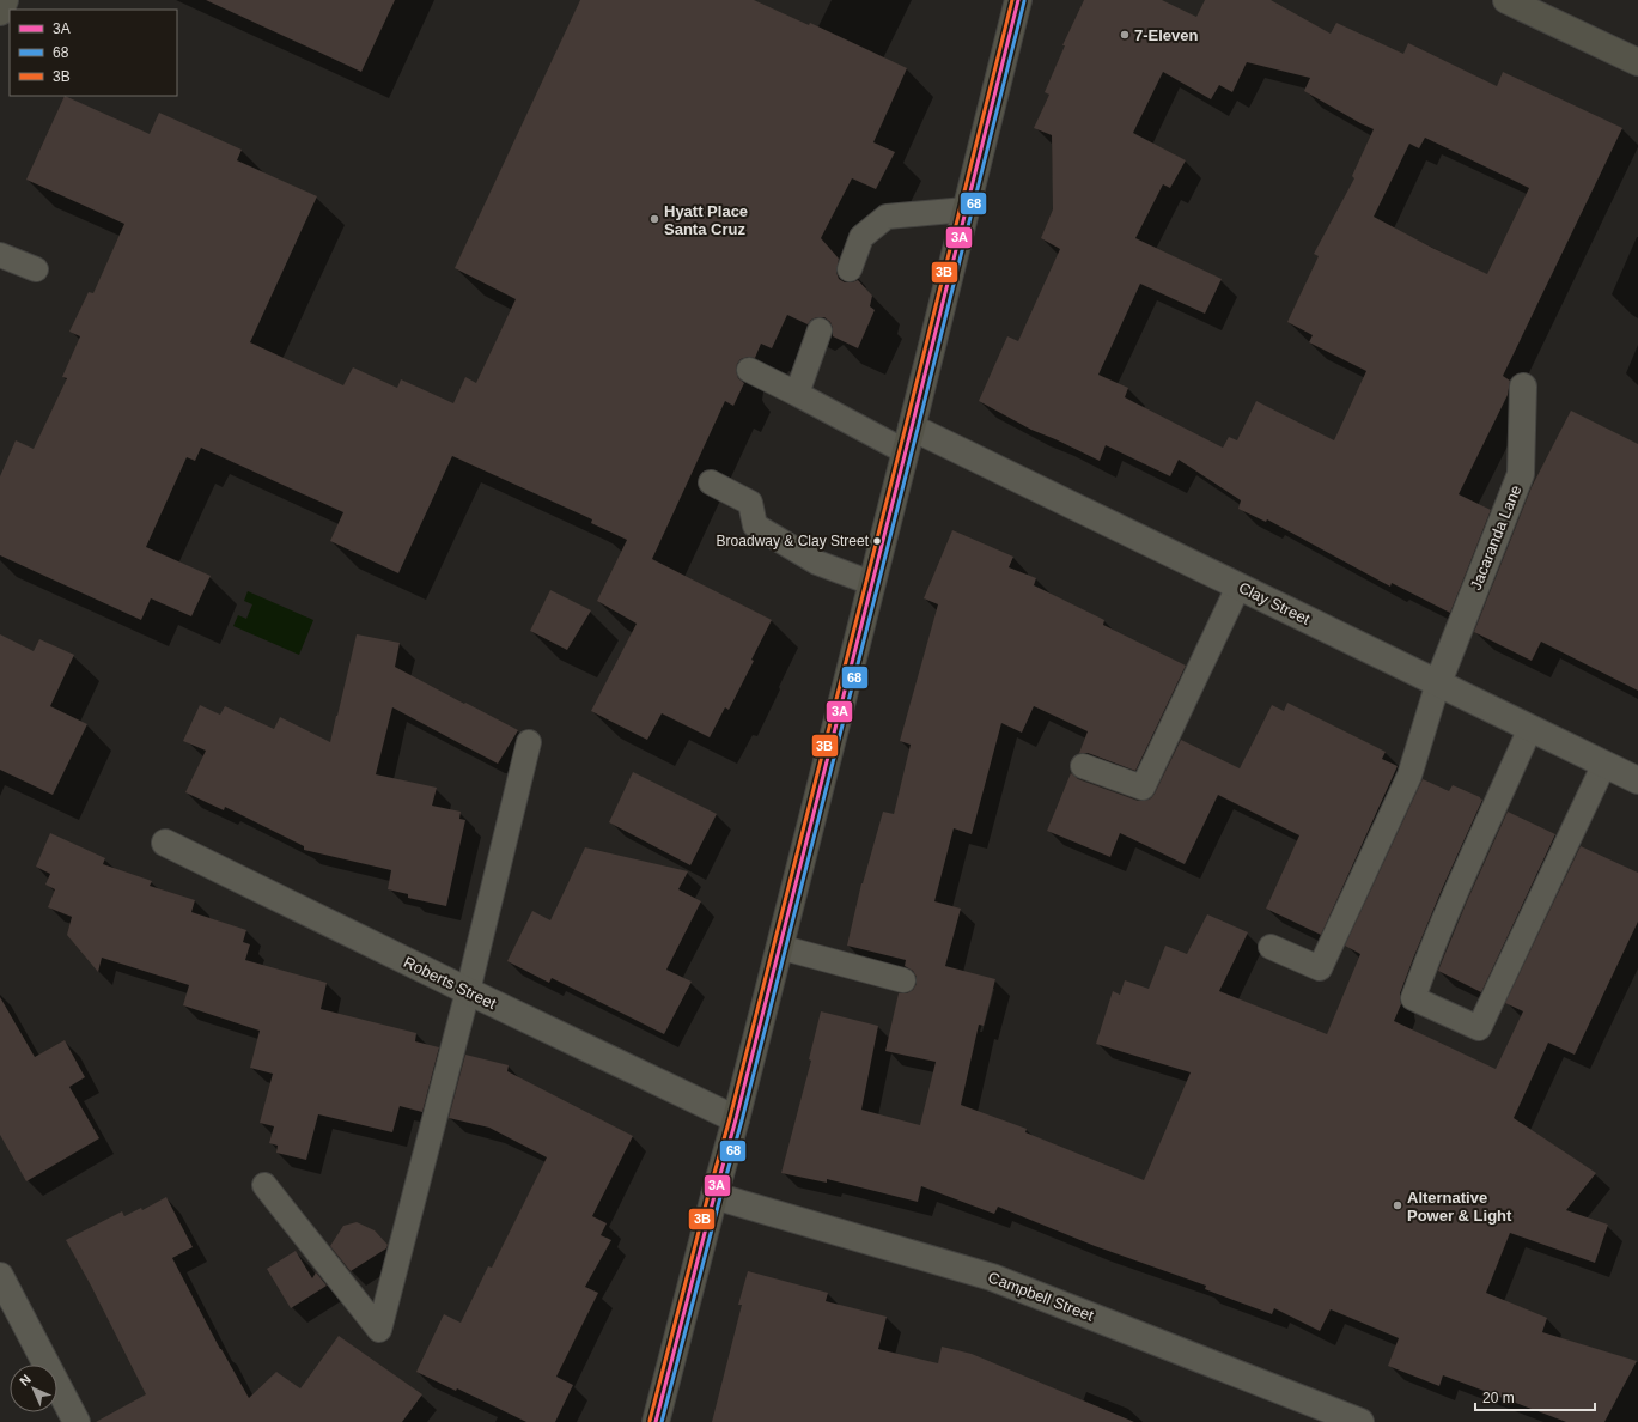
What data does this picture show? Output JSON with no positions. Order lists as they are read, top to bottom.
{
  "streets": {
    "street": [
      "Jacaranda Lane",
      "Clay Street",
      "Roberts Street",
      "Campbell Street"
    ]
  },
  "crossings": [
    ["Jacaranda Lane", "Clay Street"]
  ],
  "places": [
    "7-Eleven",
    "Hyatt Place Santa Cruz",
    "Broadway & Clay Street",
    "Alternative Power & Light"
  ],
  "lines": ["transit line 3A", "transit line 3B", "transit line 68"],
  "legend": ["3A", "68", "3B"],
  "scale_bar": "20 m",
  "north": "top left"
}
